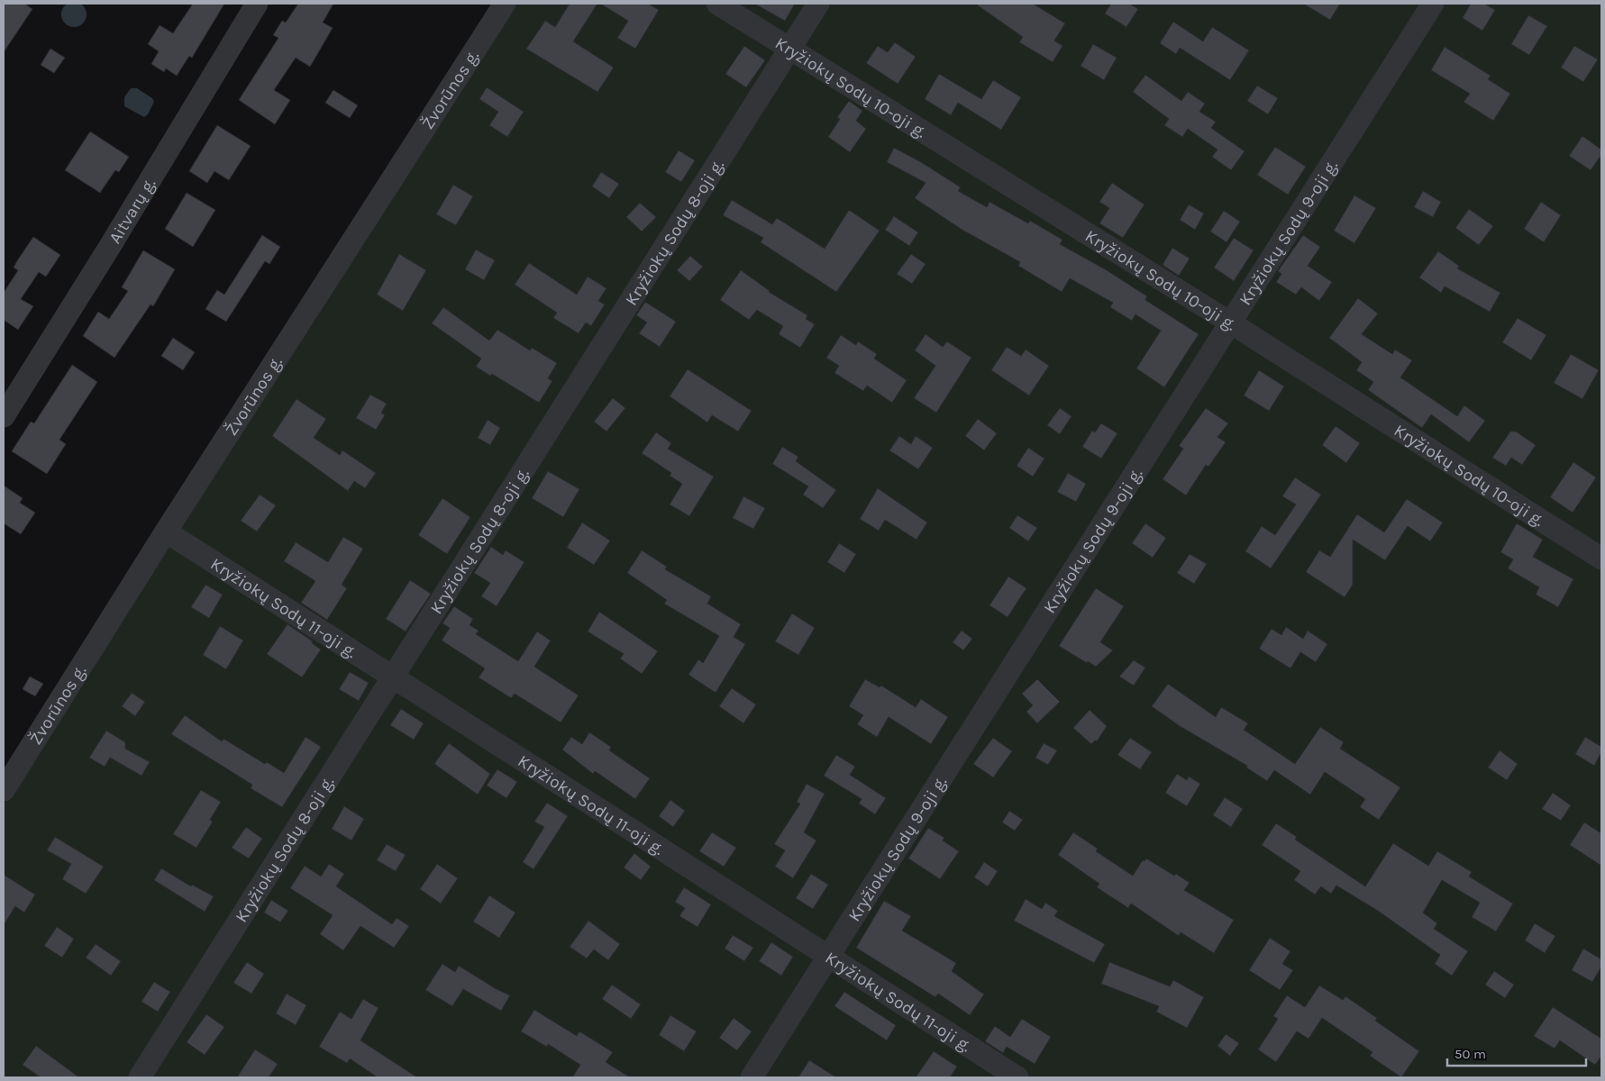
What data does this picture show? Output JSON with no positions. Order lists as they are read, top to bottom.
{
  "streets": {
    "street": [
      "Kryžiokų Sodų 10-oji g.",
      "Žvorūnos g.",
      "Aitvarų g.",
      "Kryžiokų Sodų 8-oji g.",
      "Kryžiokų Sodų 9-oji g.",
      "Kryžiokų Sodų 11-oji g."
    ]
  },
  "crossings": [
    ["Kryžiokų Sodų 10-oji g.", "Kryžiokų Sodų 8-oji g."],
    ["Kryžiokų Sodų 10-oji g.", "Kryžiokų Sodų 9-oji g."],
    ["Žvorūnos g.", "Kryžiokų Sodų 11-oji g."],
    ["Kryžiokų Sodų 8-oji g.", "Kryžiokų Sodų 11-oji g."],
    ["Kryžiokų Sodų 9-oji g.", "Kryžiokų Sodų 11-oji g."]
  ],
  "scale_bar": "50 m"
}
